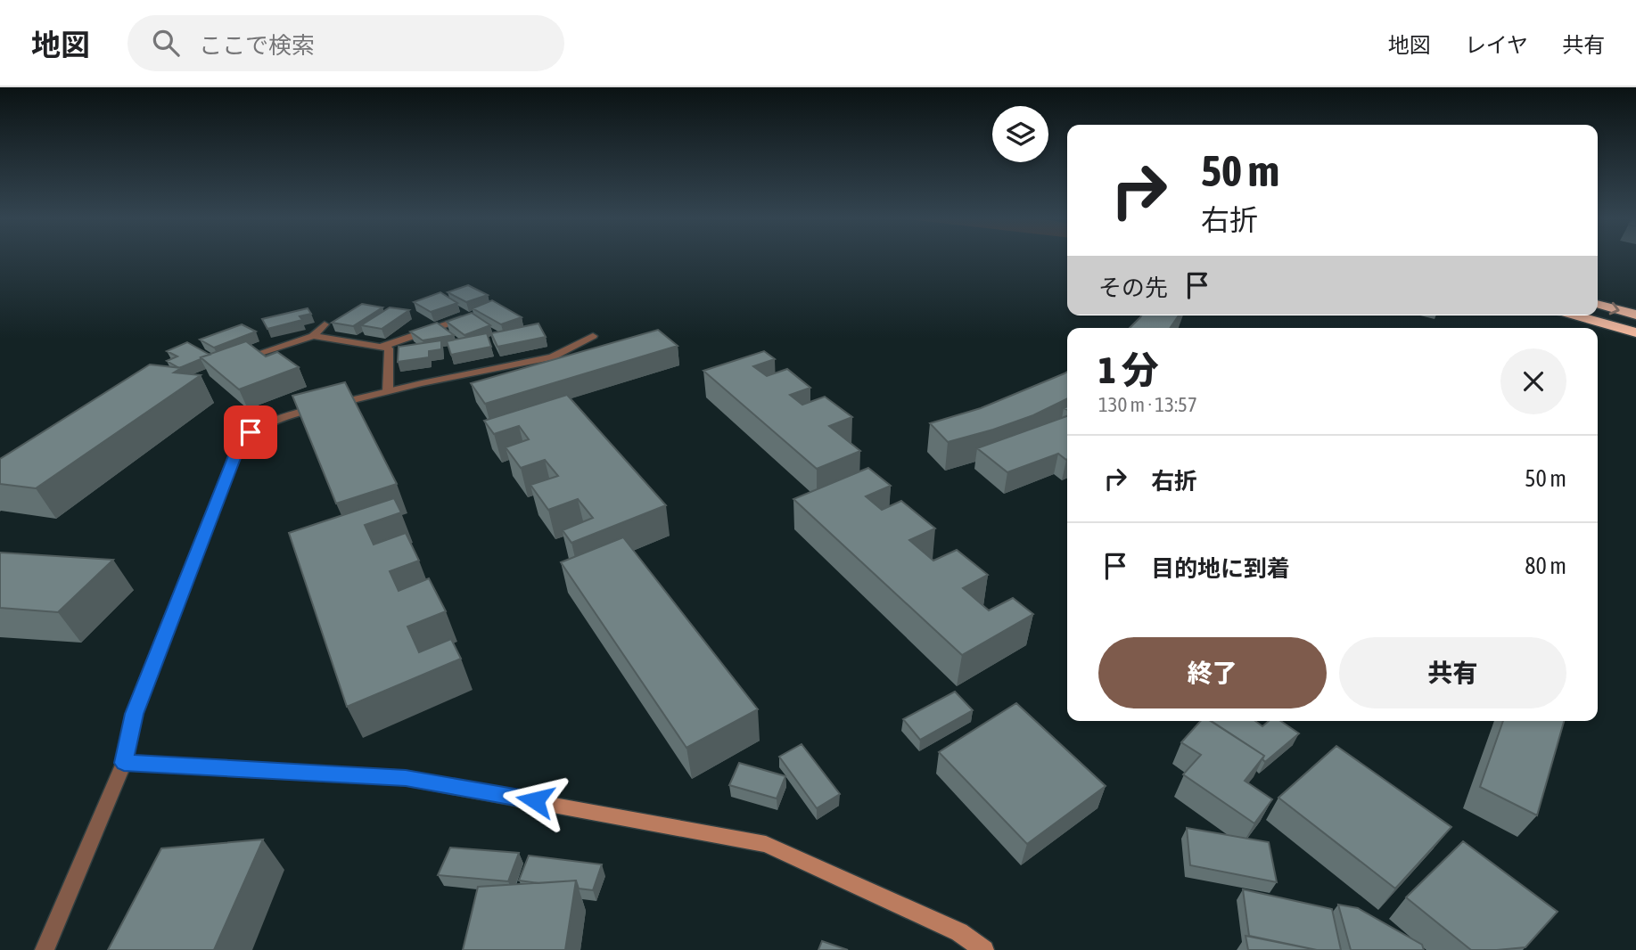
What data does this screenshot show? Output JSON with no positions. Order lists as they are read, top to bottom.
{
  "page": {
    "header": "地図",
    "search": "ここで検索",
    "nav": ["地図", "レイヤ", "共有"],
    "turn": ["50 m", "右折"],
    "then": "その先",
    "heading": ["1 分", "130 m · 13:57"],
    "list": [
      {
        "name": "右折",
        "value": "50 m"
      },
      {
        "name": "目的地に到着",
        "value": "80 m"
      }
    ],
    "buttons": ["終了", "共有"]
  }
}
